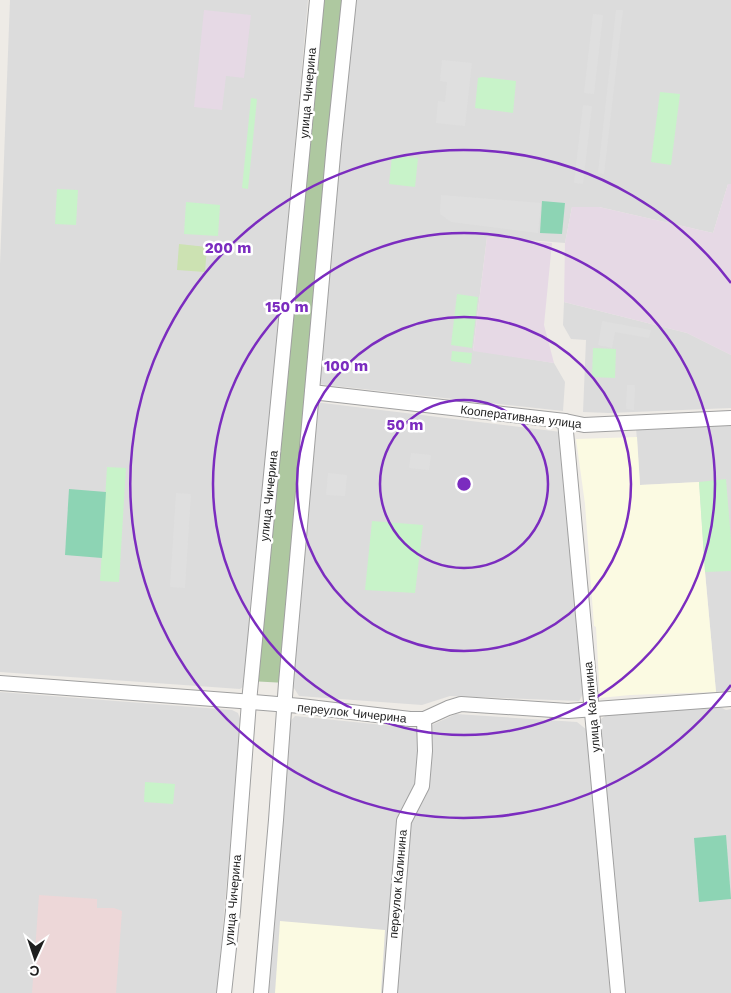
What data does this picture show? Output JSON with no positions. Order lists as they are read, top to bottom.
{
  "streets": {
    "street": [
      "улица Чичерина",
      "Кооперативная улица",
      "улица Калинина",
      "переулок Чичерина",
      "переулок Калинина"
    ]
  },
  "crossings": [
    ["улица Чичерина", "переулок Чичерина"],
    ["Кооперативная улица", "улица Калинина"],
    ["улица Калинина", "переулок Чичерина"],
    ["переулок Чичерина", "переулок Калинина"]
  ],
  "north": "bottom",
  "rings": [
    "200 m",
    "150 m",
    "100 m",
    "50 m"
  ]
}
